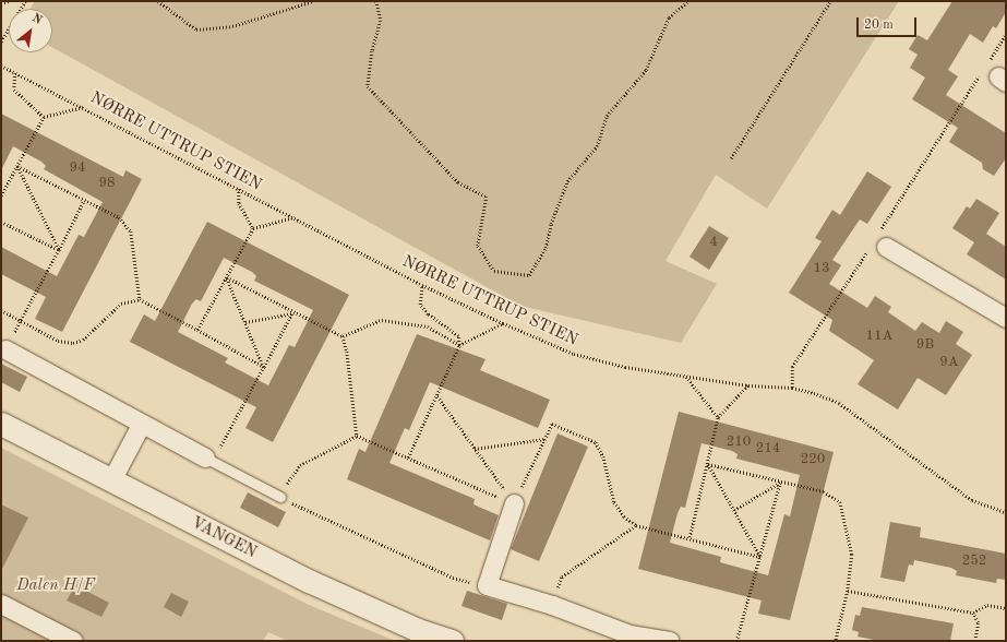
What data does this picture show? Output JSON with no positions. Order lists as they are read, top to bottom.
{
  "streets": {
    "street": ["VANGEN"],
    "path": ["NØRRE UTTRUP STIEN"]
  },
  "parks": ["Dalen H/F"],
  "house_numbers": [
    "94",
    "98",
    "4",
    "13",
    "11A",
    "9B",
    "9A",
    "210",
    "214",
    "220",
    "252"
  ],
  "scale_bar": "20 m",
  "north": "top right"
}
